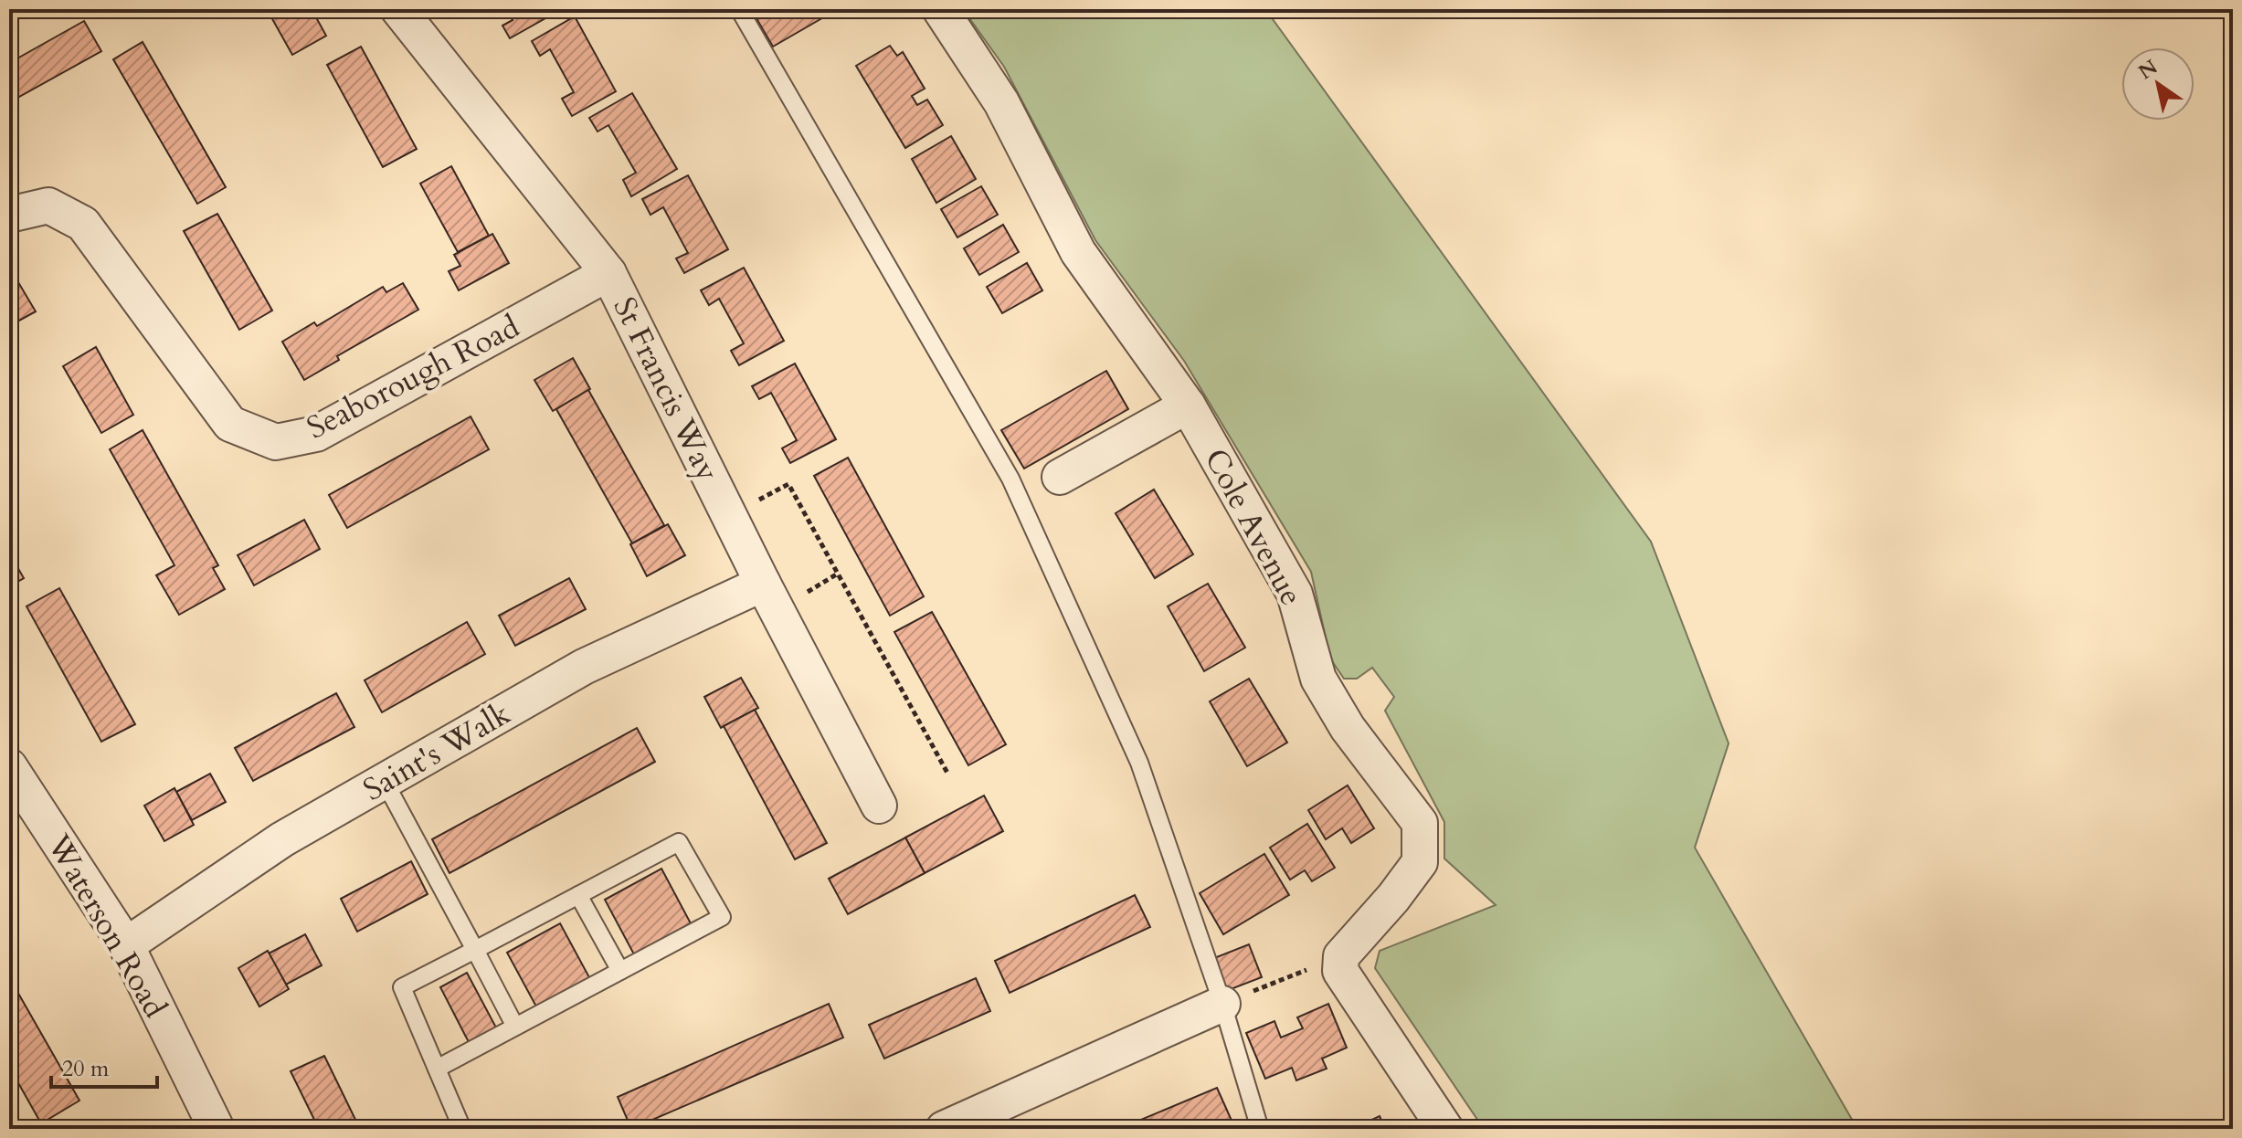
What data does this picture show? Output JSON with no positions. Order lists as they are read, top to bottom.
{
  "streets": {
    "street": [
      "Seaborough Road",
      "St Francis Way",
      "Cole Avenue",
      "Saint's Walk",
      "Waterson Road"
    ]
  },
  "crossings": [
    ["Seaborough Road", "St Francis Way"],
    ["St Francis Way", "Saint's Walk"],
    ["Saint's Walk", "Waterson Road"]
  ],
  "scale_bar": "20 m",
  "north": "top left"
}
